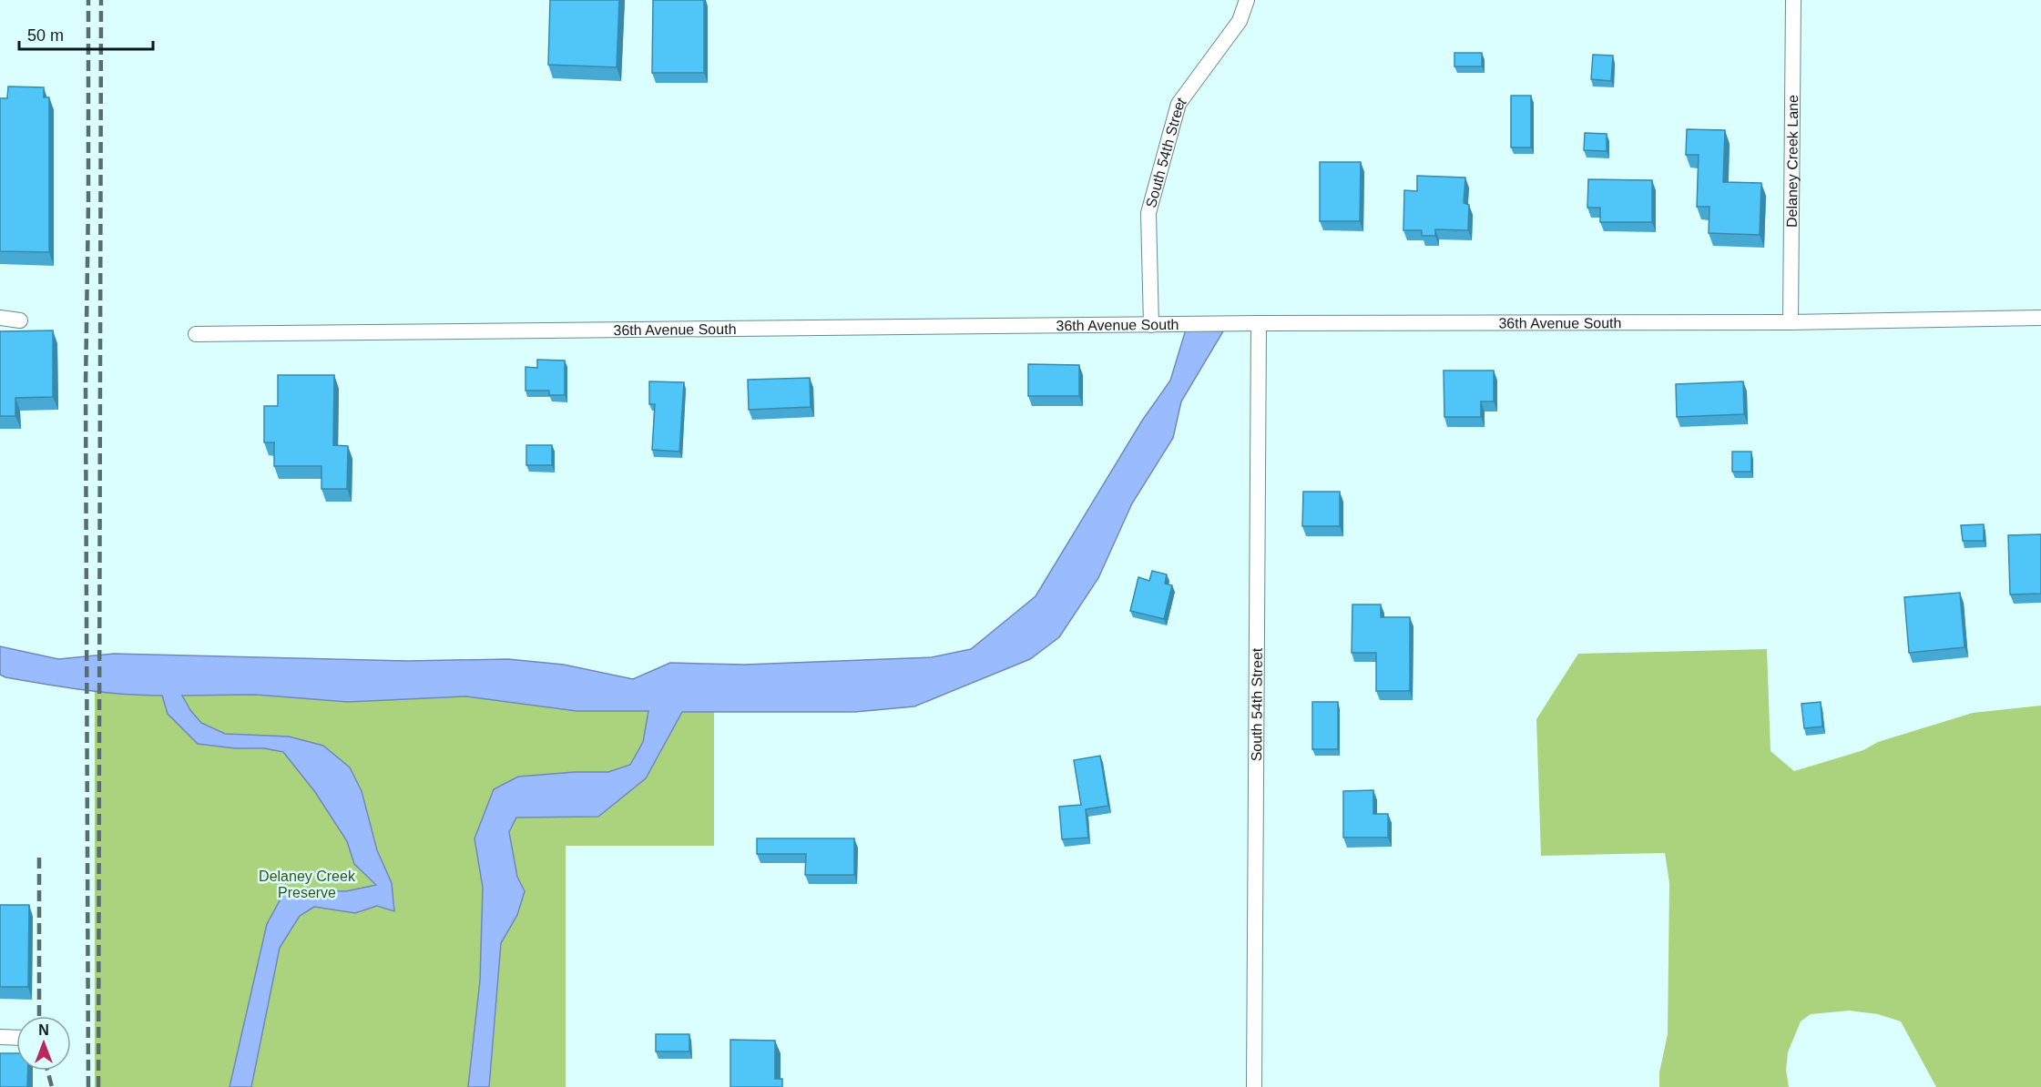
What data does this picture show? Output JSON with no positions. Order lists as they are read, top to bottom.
{
  "streets": {
    "street": ["South 54th Street", "Delaney Creek Lane", "36th Avenue South"]
  },
  "crossings": [
    ["South 54th Street", "36th Avenue South"],
    ["Delaney Creek Lane", "36th Avenue South"]
  ],
  "parks": ["Delaney Creek Preserve"],
  "scale_bar": "50 m",
  "north": "top"
}
